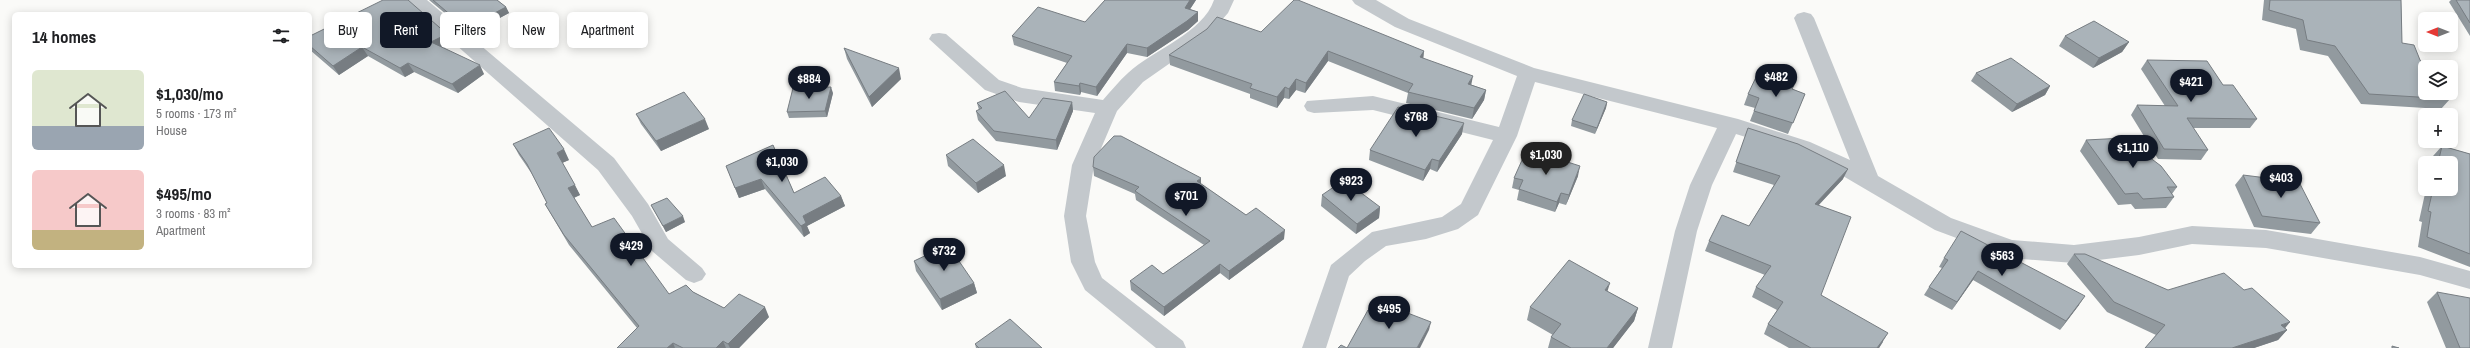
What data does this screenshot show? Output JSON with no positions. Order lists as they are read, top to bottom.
{
  "north": "left",
  "page": {
    "map_buttons": ["+", "−"],
    "chip": [
      "Buy",
      "Rent",
      "Filters",
      "New",
      "Apartment"
    ],
    "heading": "14 homes",
    "list": [
      {
        "name": "$1,030/mo",
        "note": "5 rooms · 173 m² · House"
      },
      {
        "name": "$495/mo",
        "note": "3 rooms · 83 m² · Apartment"
      }
    ],
    "price": [
      "$482",
      "$884",
      "$421",
      "$768",
      "$1,110",
      "$1,030",
      "$1,030",
      "$403",
      "$923",
      "$701",
      "$429",
      "$732",
      "$563",
      "$495"
    ]
  }
}
